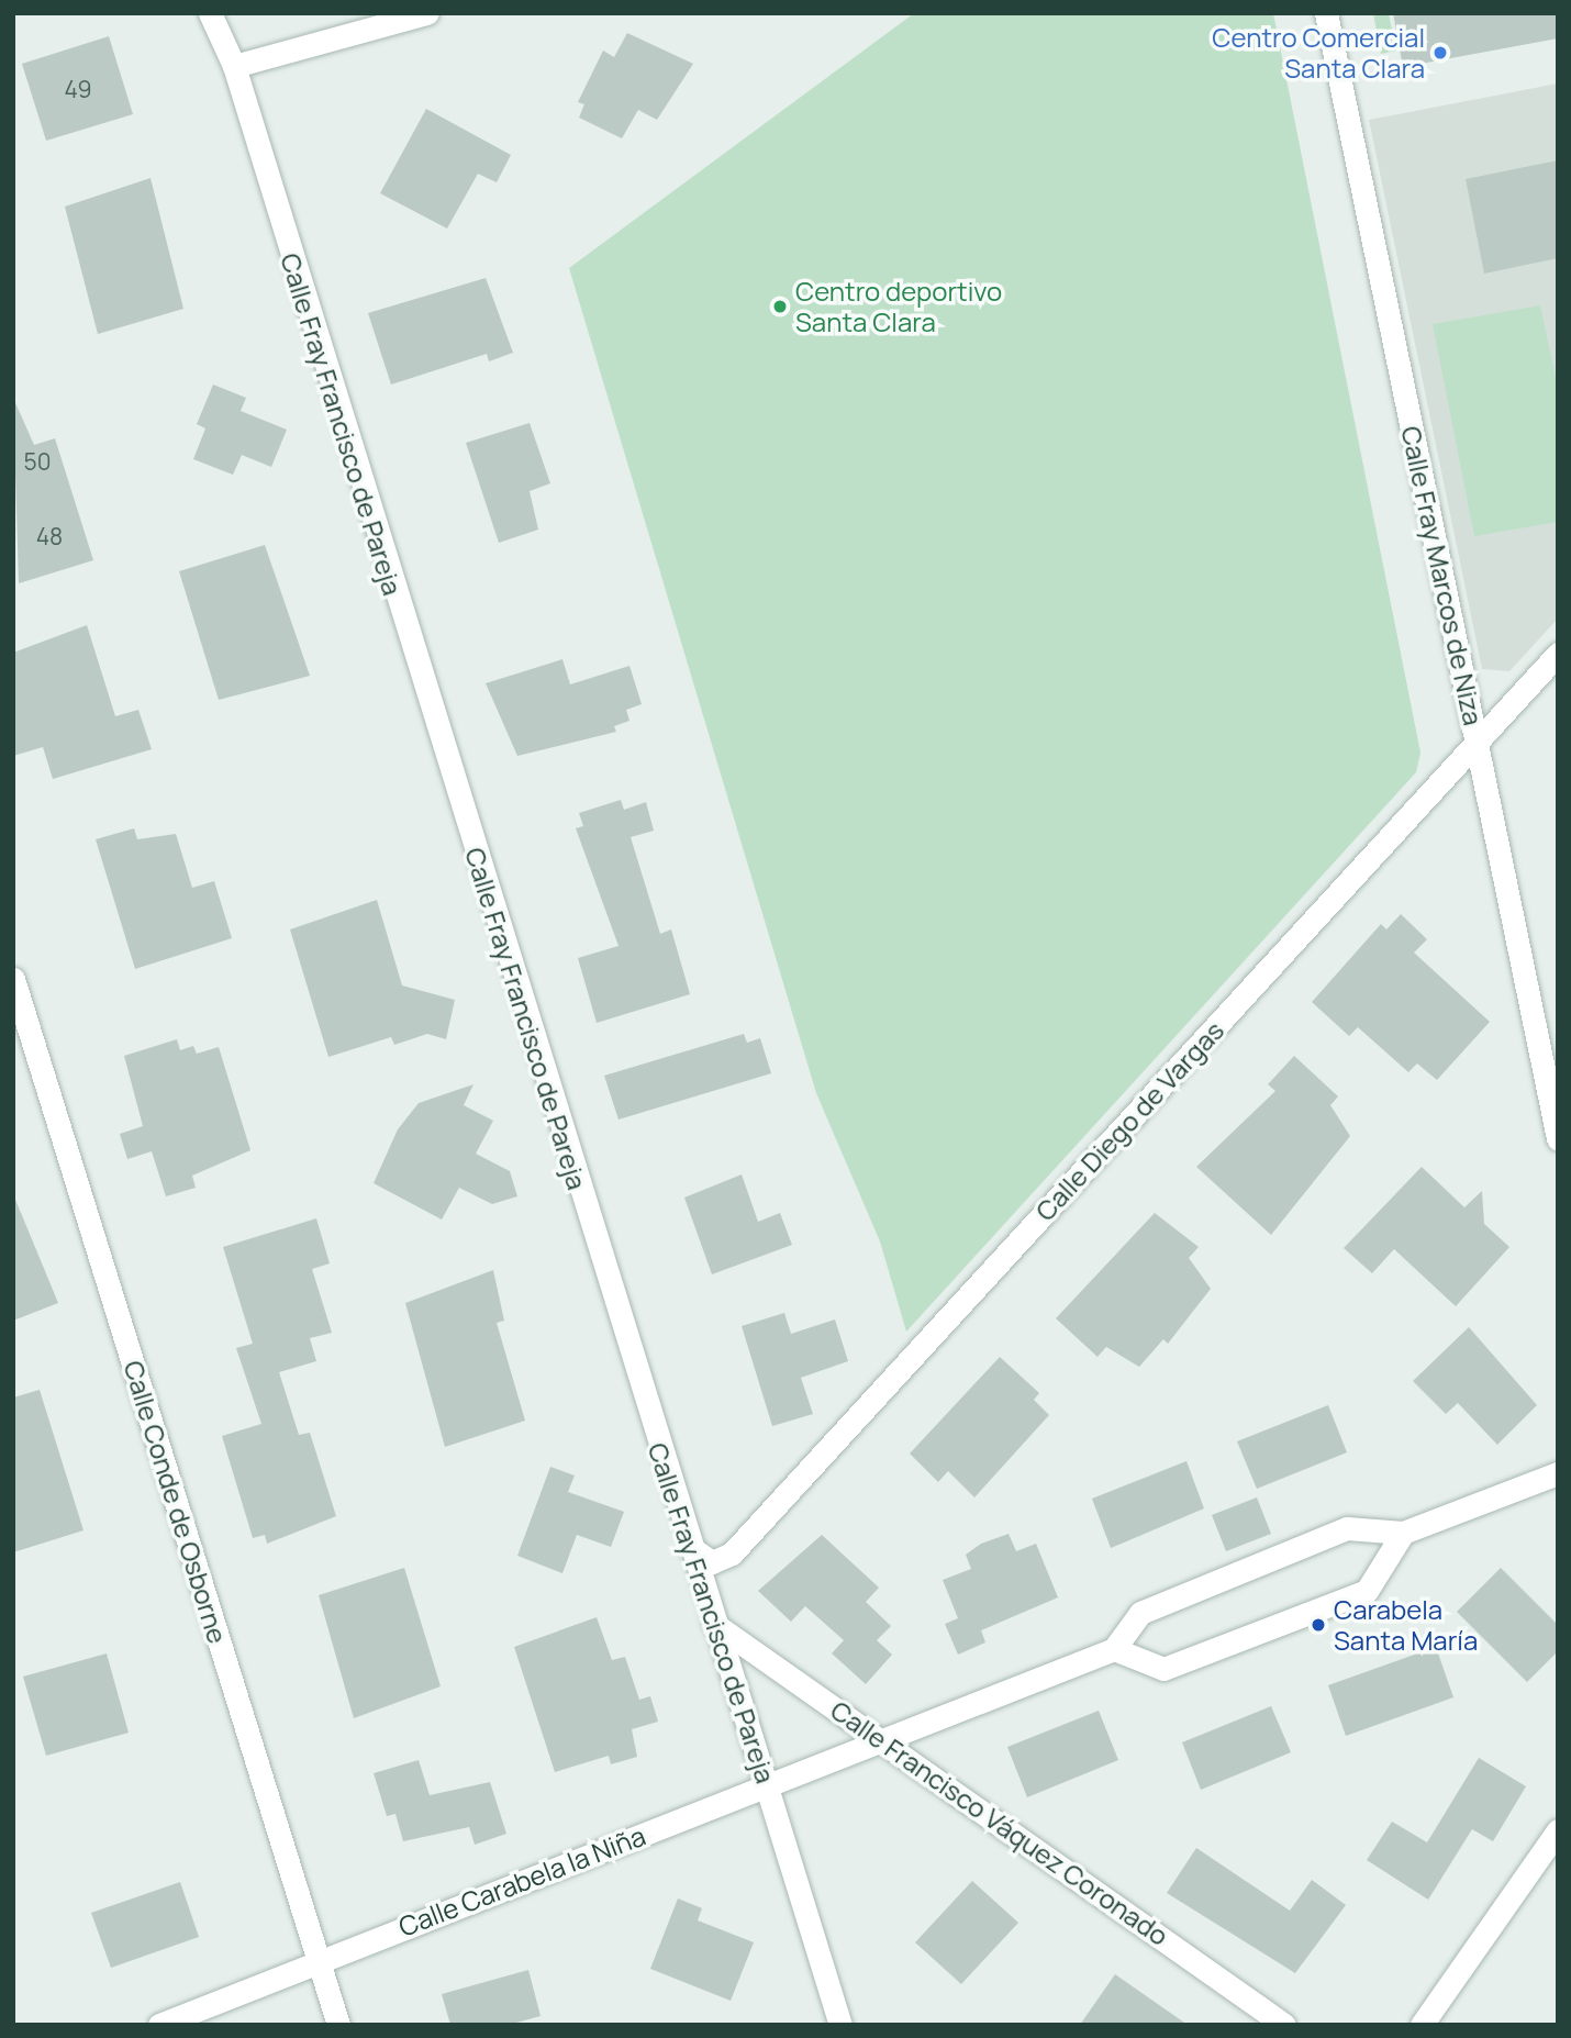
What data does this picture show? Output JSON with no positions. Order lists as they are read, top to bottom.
{
  "streets": {
    "street": [
      "Calle Fray Francisco de Pareja",
      "Calle Fray Marcos de Niza",
      "Calle Diego de Vargas",
      "Calle Conde de Osborne",
      "Calle Francisco Váquez Coronado",
      "Calle Carabela la Niña"
    ]
  },
  "crossings": [
    ["Calle Fray Francisco de Pareja", "Calle Diego de Vargas"],
    ["Calle Fray Francisco de Pareja", "Calle Francisco Váquez Coronado"],
    ["Calle Fray Francisco de Pareja", "Calle Carabela la Niña"],
    ["Calle Fray Marcos de Niza", "Calle Diego de Vargas"],
    ["Calle Conde de Osborne", "Calle Carabela la Niña"],
    ["Calle Francisco Váquez Coronado", "Calle Carabela la Niña"]
  ],
  "places": ["Centro Comercial Santa Clara", "Centro deportivo Santa Clara", "Carabela Santa María"],
  "house_numbers": ["49", "50", "48"]
}
